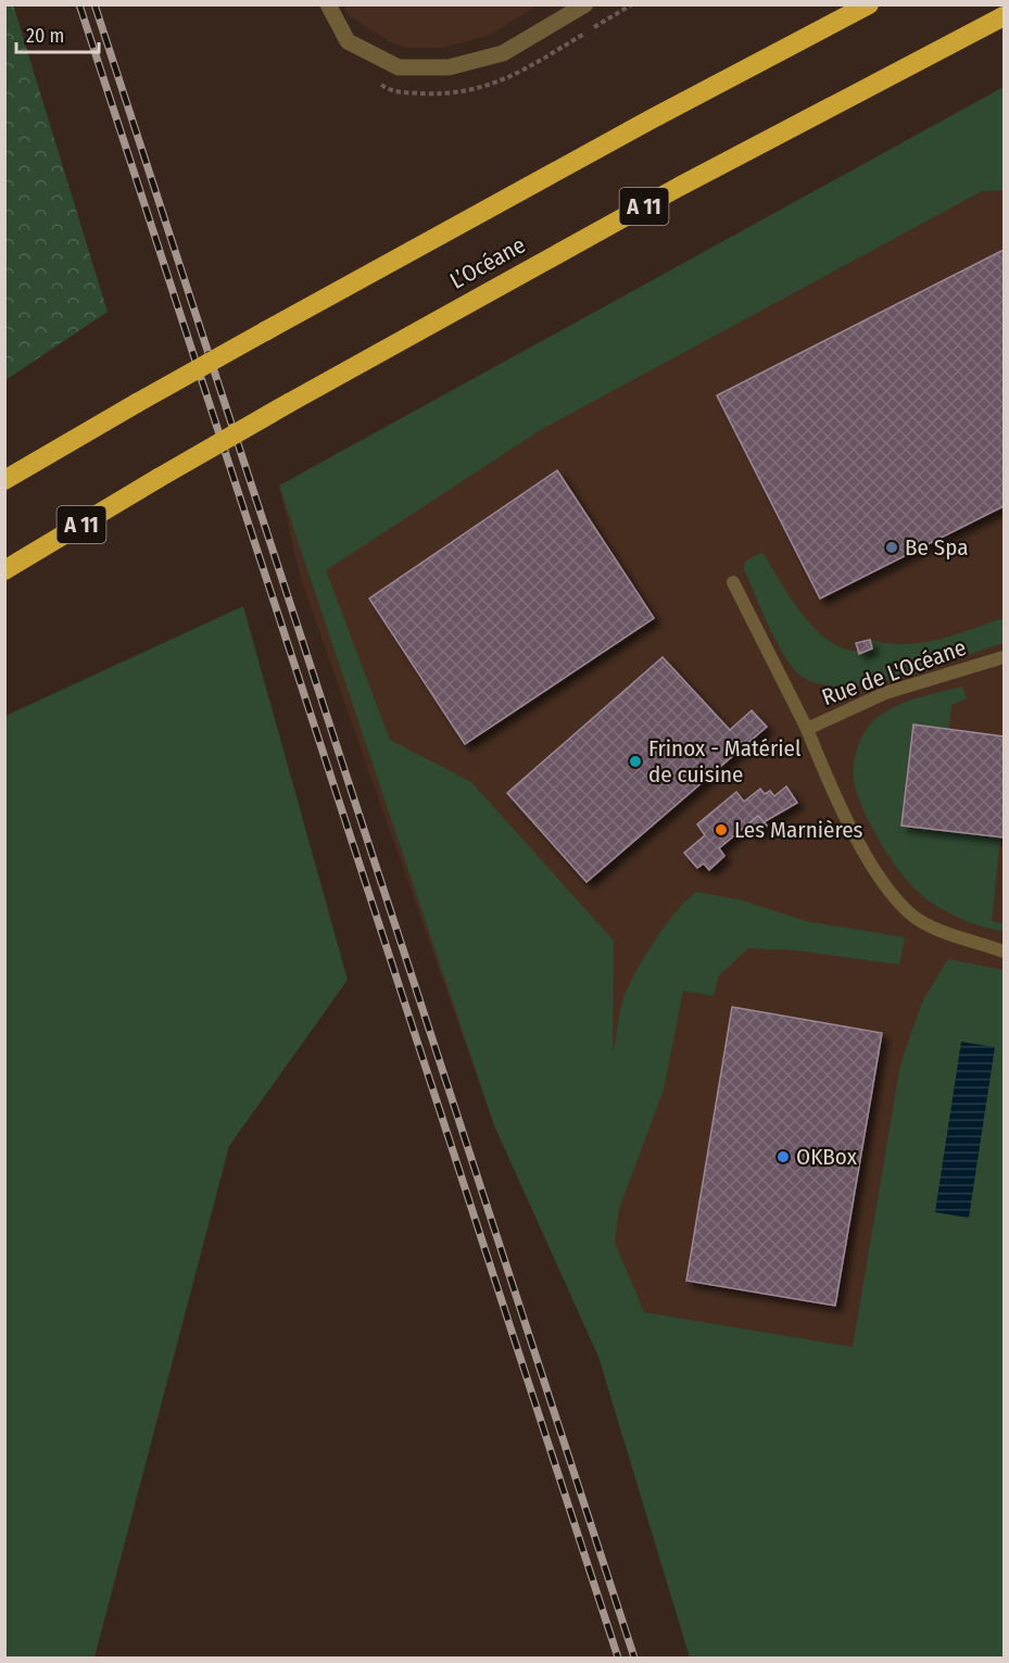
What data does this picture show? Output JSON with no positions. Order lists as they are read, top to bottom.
{
  "streets": {
    "highway": ["A 11", "L’Océane"],
    "lane": ["Rue de L'Océane"]
  },
  "places": [
    "Be Spa",
    "Frinox - Matériel de cuisine",
    "Les Marnières",
    "OKBox"
  ],
  "scale_bar": "20 m"
}
